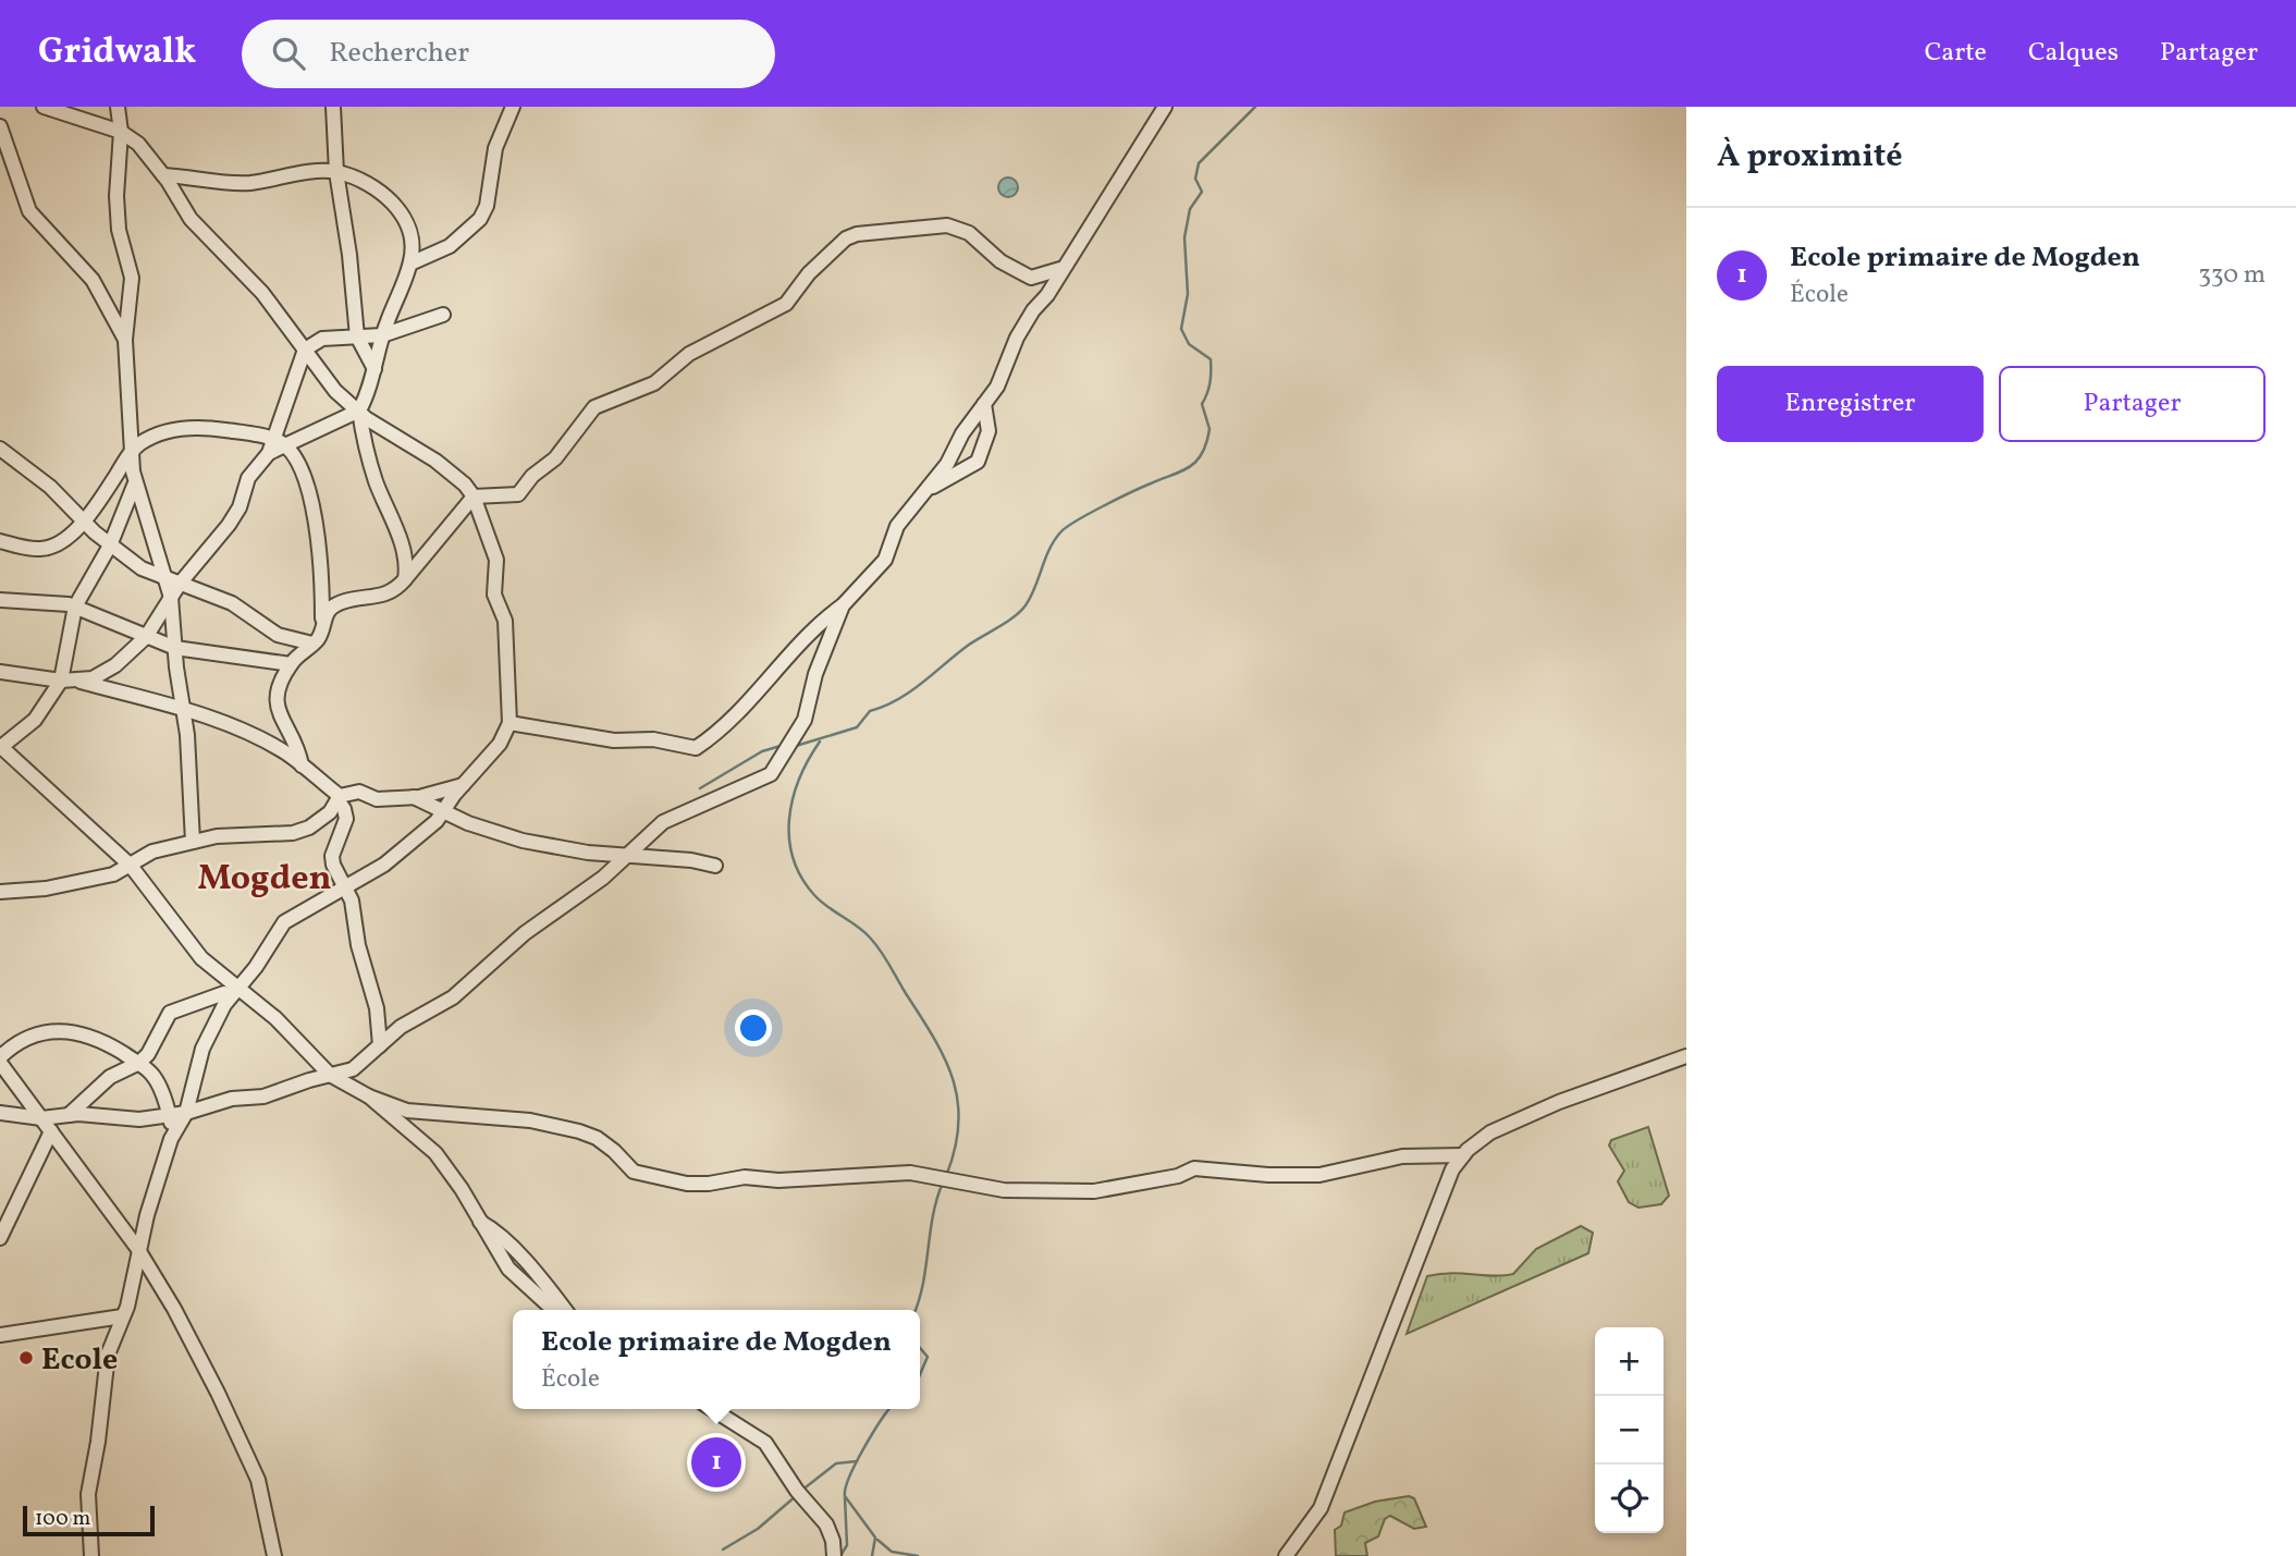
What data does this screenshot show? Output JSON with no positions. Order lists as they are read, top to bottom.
{
  "districts": ["Mogden"],
  "places": ["Ecole"],
  "scale_bar": "100 m",
  "page": {
    "header": "Gridwalk",
    "search": "Rechercher",
    "nav": ["Carte", "Calques", "Partager"],
    "heading": "À proximité",
    "list": [
      {
        "mark": "1",
        "name": "Ecole primaire de Mogden",
        "note": "École",
        "value": "330 m"
      }
    ],
    "buttons": ["Enregistrer", "Partager"],
    "popup": ["Ecole primaire de Mogden", "École"],
    "map_buttons": ["+", "−"],
    "pins": "1",
    "scale": "100 m"
  }
}
